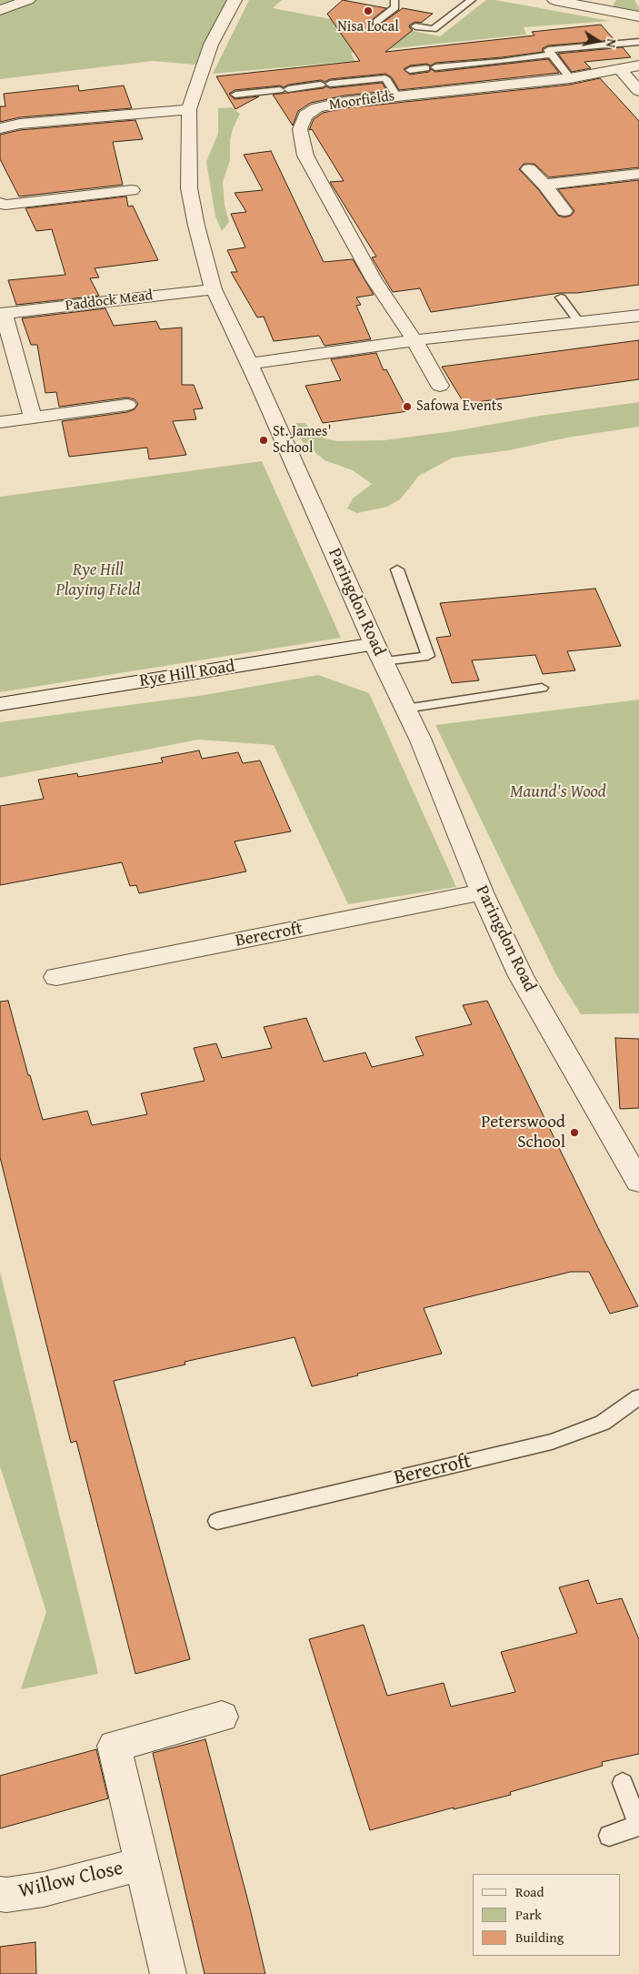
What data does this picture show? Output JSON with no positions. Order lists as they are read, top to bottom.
{
  "streets": {
    "street": [
      "Moorfields",
      "Paddock Mead",
      "Paringdon Road",
      "Rye Hill Road",
      "Berecroft",
      "Willow Close"
    ]
  },
  "crossings": [
    ["Paddock Mead", "Paringdon Road"],
    ["Paringdon Road", "Rye Hill Road"],
    ["Paringdon Road", "Berecroft"]
  ],
  "parks": ["Rye Hill Playing Field", "Maund's Wood"],
  "places": [
    "Nisa Local",
    "Safowa Events",
    "St. James' School",
    "Peterswood School"
  ],
  "legend": ["Road", "Park", "Building"],
  "north": "right"
}
